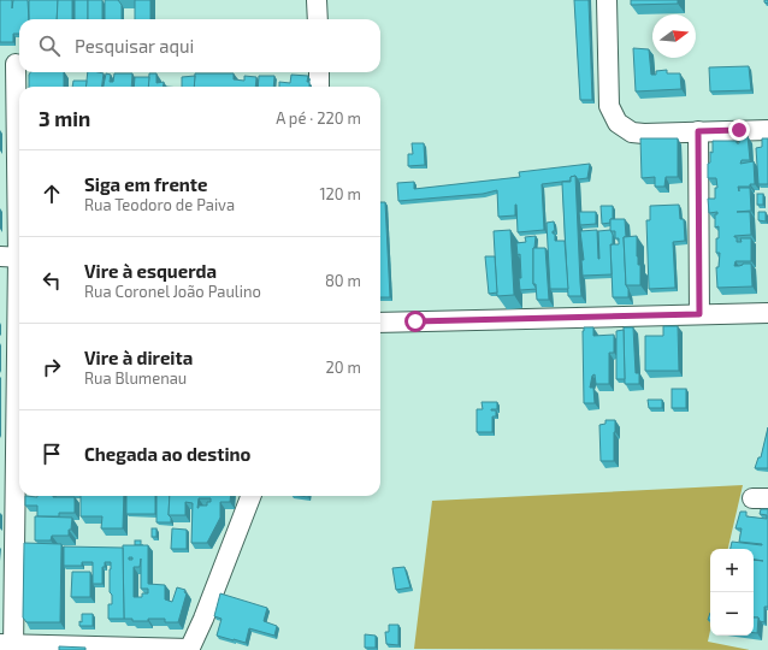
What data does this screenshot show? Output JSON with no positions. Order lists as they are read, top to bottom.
{
  "north": "right",
  "page": {
    "search": "Pesquisar aqui",
    "heading": ["3 min", "A pé · 220 m"],
    "list": [
      ["Siga em frente", "Rua Teodoro de Paiva", "120 m"],
      ["Vire à esquerda", "Rua Coronel João Paulino", "80 m"],
      ["Vire à direita", "Rua Blumenau", "20 m"],
      "Chegada ao destino"
    ],
    "map_buttons": ["+", "−"]
  }
}
